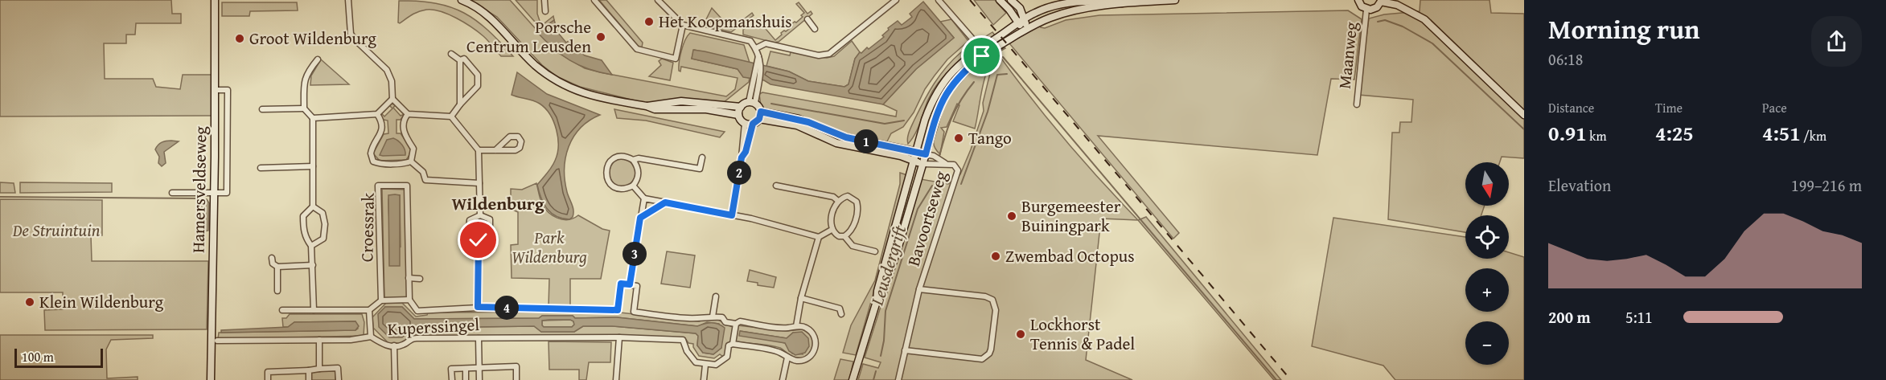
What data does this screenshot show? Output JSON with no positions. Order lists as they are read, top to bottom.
{
  "streets": {
    "street": [
      "Maanweg",
      "Hamersveldseweg",
      "Bavoortseweg",
      "Croessrak",
      "Kuperssingel"
    ]
  },
  "crossings": [
    ["Croessrak", "Kuperssingel"]
  ],
  "districts": ["Wildenburg"],
  "water": ["Leusdergrift"],
  "parks": ["De Struintuin", "Park Wildenburg"],
  "places": [
    "Het Koopmanshuis",
    "Porsche Centrum Leusden",
    "Groot Wildenburg",
    "Tango",
    "Burgemeester Buiningpark",
    "Zwembad Octopus",
    "Klein Wildenburg",
    "Lockhorst Tennis & Padel"
  ],
  "scale_bar": "100 m",
  "north": "bottom",
  "page": {
    "heading": ["Morning run", "06:18"],
    "stats": [
      ["Distance", "0.91 km"],
      ["Time", "4:25"],
      ["Pace", "4:51 /km"]
    ],
    "pins": [
      "1",
      "2",
      "3",
      "4"
    ],
    "map_buttons": ["+", "−"],
    "chart": ["Elevation", "199–216 m"],
    "list": [
      {
        "name": "200 m",
        "note": "5:11"
      }
    ],
    "scale": "100 m"
  }
}
